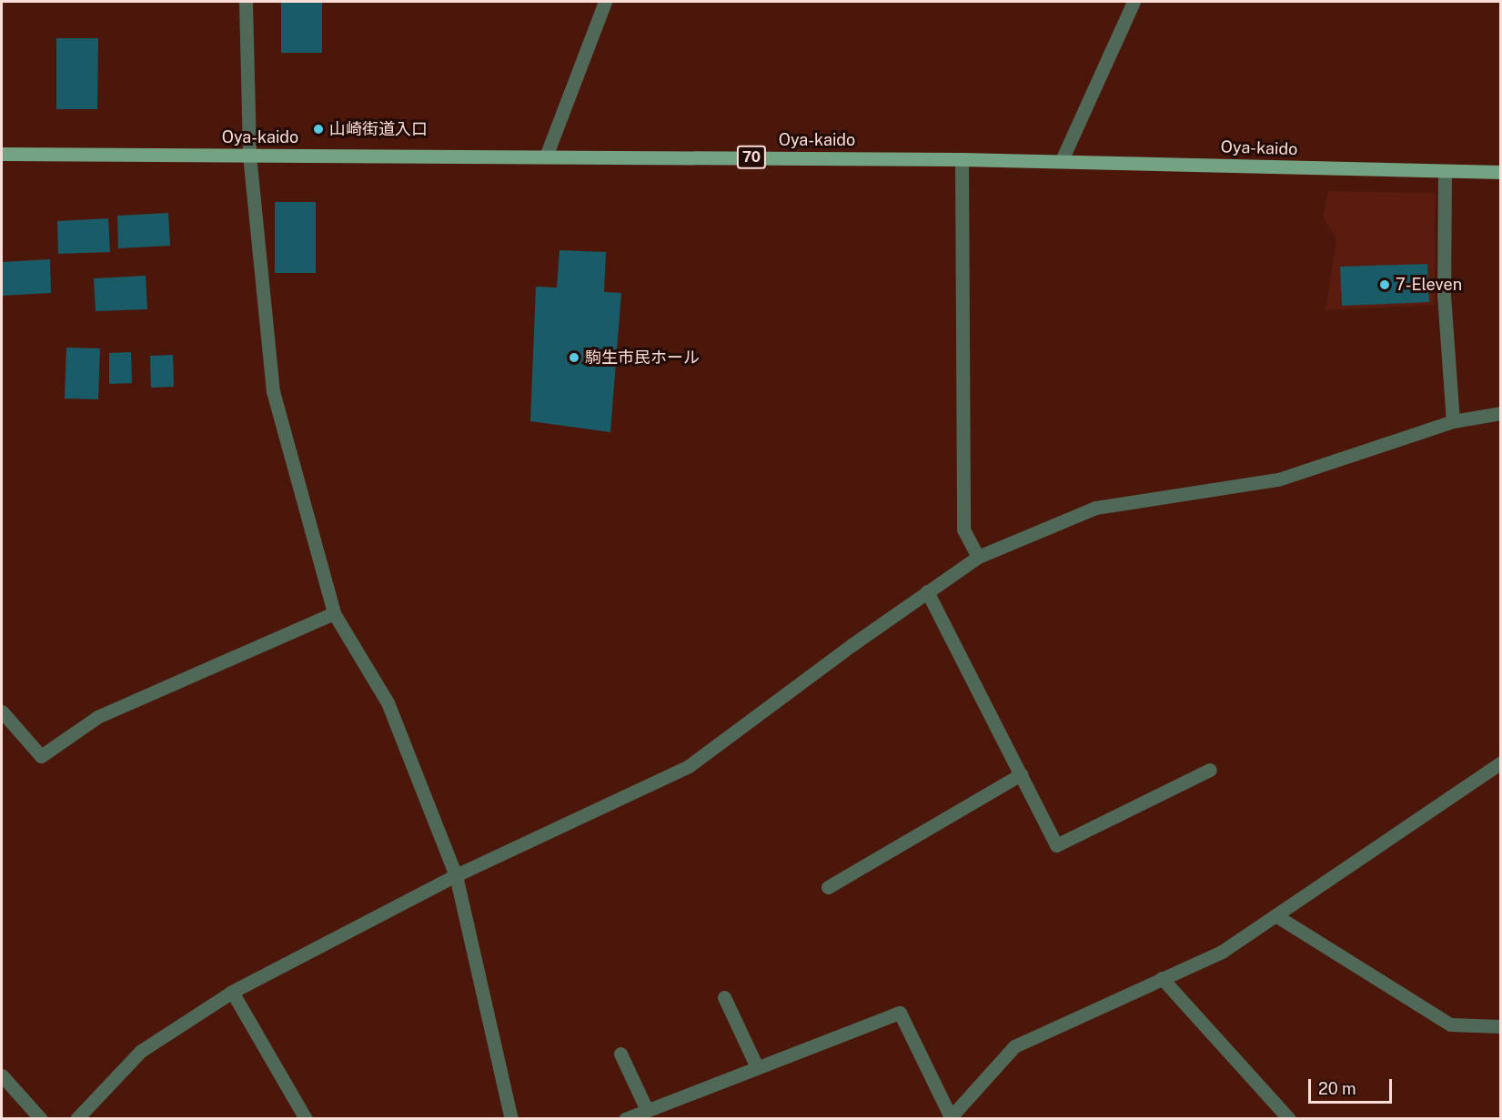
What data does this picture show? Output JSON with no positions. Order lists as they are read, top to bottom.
{
  "streets": {
    "main road": ["Oya-kaido", "70"]
  },
  "places": ["山崎街道入口", "7-Eleven", "駒生市民ホール"],
  "scale_bar": "20 m"
}
